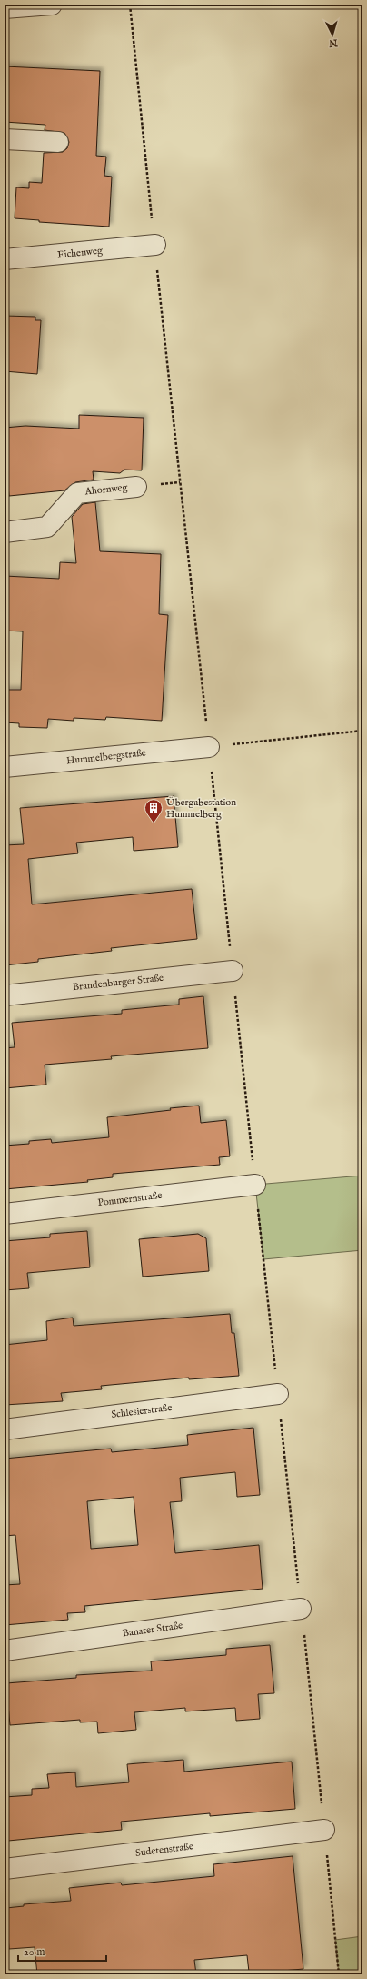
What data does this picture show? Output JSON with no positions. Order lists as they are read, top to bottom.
{
  "streets": {
    "street": [
      "Eichenweg",
      "Ahornweg",
      "Hummelbergstraße",
      "Brandenburger Straße",
      "Pommernstraße",
      "Schlesierstraße",
      "Banater Straße",
      "Sudetenstraße"
    ]
  },
  "places": {
    "building": ["Übergabestation Hummelberg"]
  },
  "scale_bar": "20 m",
  "north": "bottom"
}
